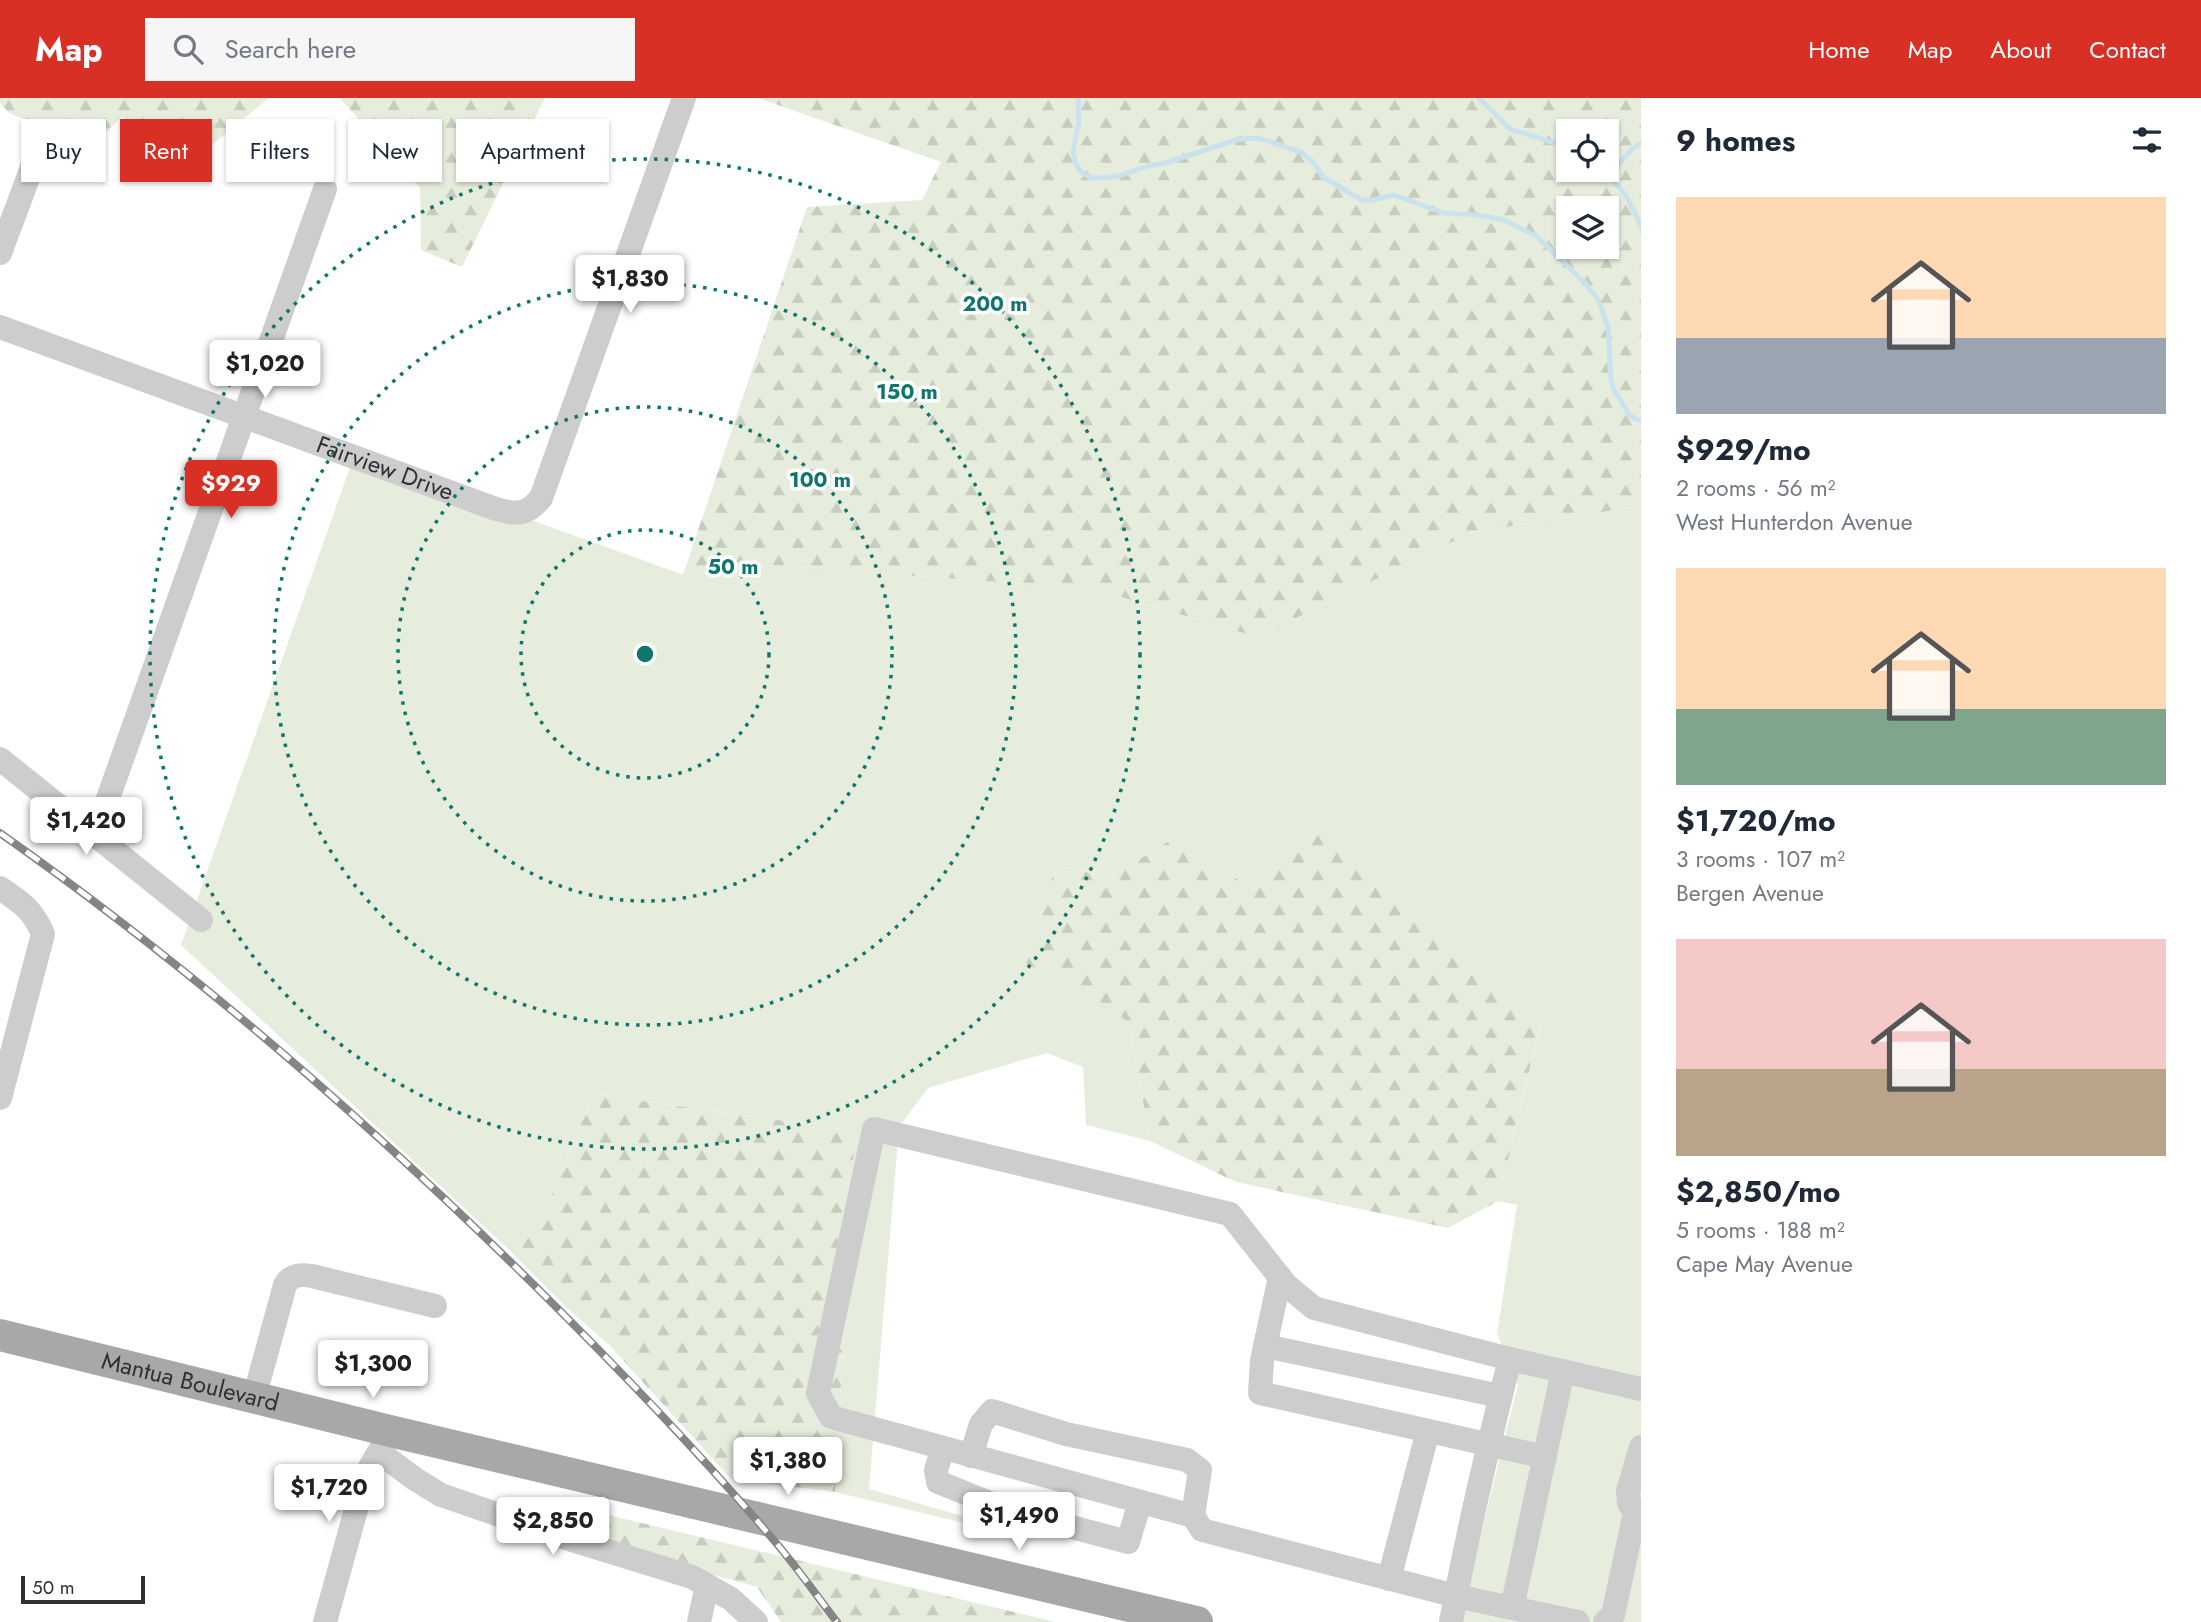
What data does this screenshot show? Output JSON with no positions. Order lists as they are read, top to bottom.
{
  "streets": {
    "main road": ["Mantua Boulevard"],
    "street": ["Fairview Drive"]
  },
  "scale_bar": "50 m",
  "page": {
    "header": "Map",
    "search": "Search here",
    "nav": [
      "Home",
      "Map",
      "About",
      "Contact"
    ],
    "heading": "9 homes",
    "chip": [
      "Buy",
      "Rent",
      "Filters",
      "New",
      "Apartment"
    ],
    "list": [
      {
        "name": "$929/mo",
        "note": "2 rooms · 56 m² · West Hunterdon Avenue"
      },
      {
        "name": "$1,720/mo",
        "note": "3 rooms · 107 m² · Bergen Avenue"
      },
      {
        "name": "$2,850/mo",
        "note": "5 rooms · 188 m² · Cape May Avenue"
      }
    ],
    "price": [
      "$1,830",
      "$1,020",
      "$929",
      "$1,420",
      "$1,300",
      "$1,380",
      "$1,720",
      "$1,490",
      "$2,850"
    ],
    "scale": "50 m"
  },
  "rings": [
    "200 m",
    "150 m",
    "100 m",
    "50 m"
  ]
}
